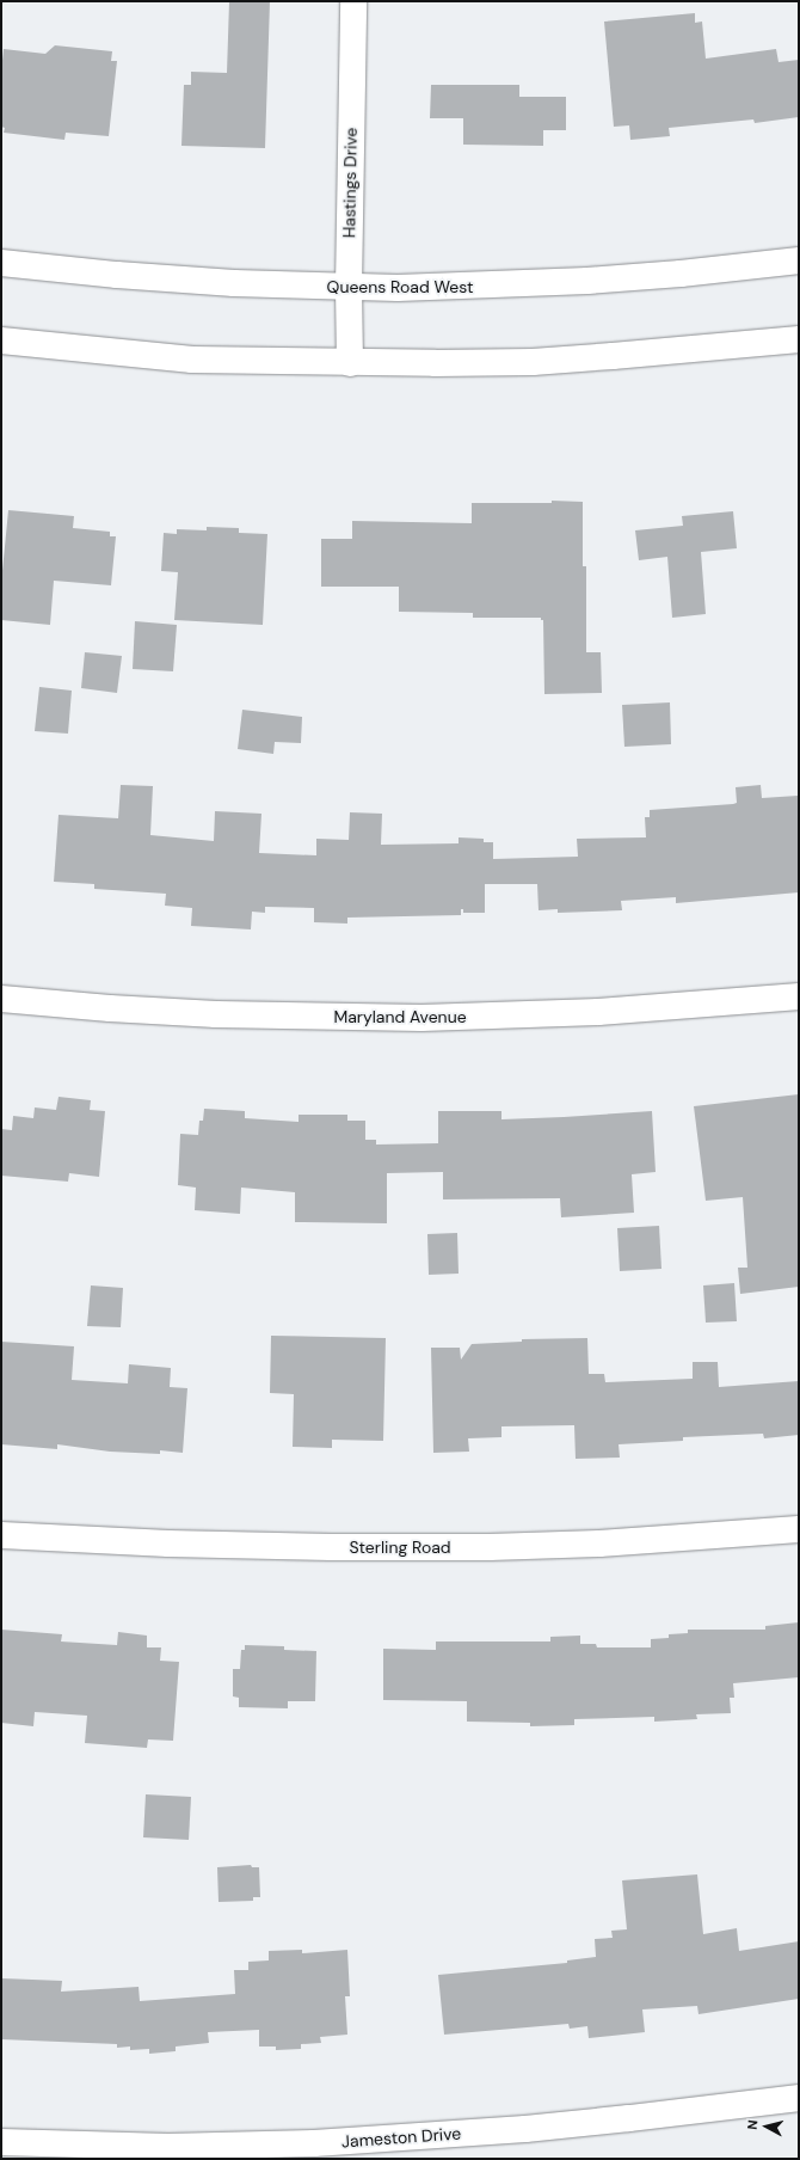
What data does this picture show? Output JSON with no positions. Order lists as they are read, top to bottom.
{
  "streets": {
    "street": [
      "Hastings Drive",
      "Queens Road West",
      "Maryland Avenue",
      "Sterling Road",
      "Jameston Drive"
    ]
  },
  "crossings": [
    ["Hastings Drive", "Queens Road West"]
  ],
  "north": "left"
}
